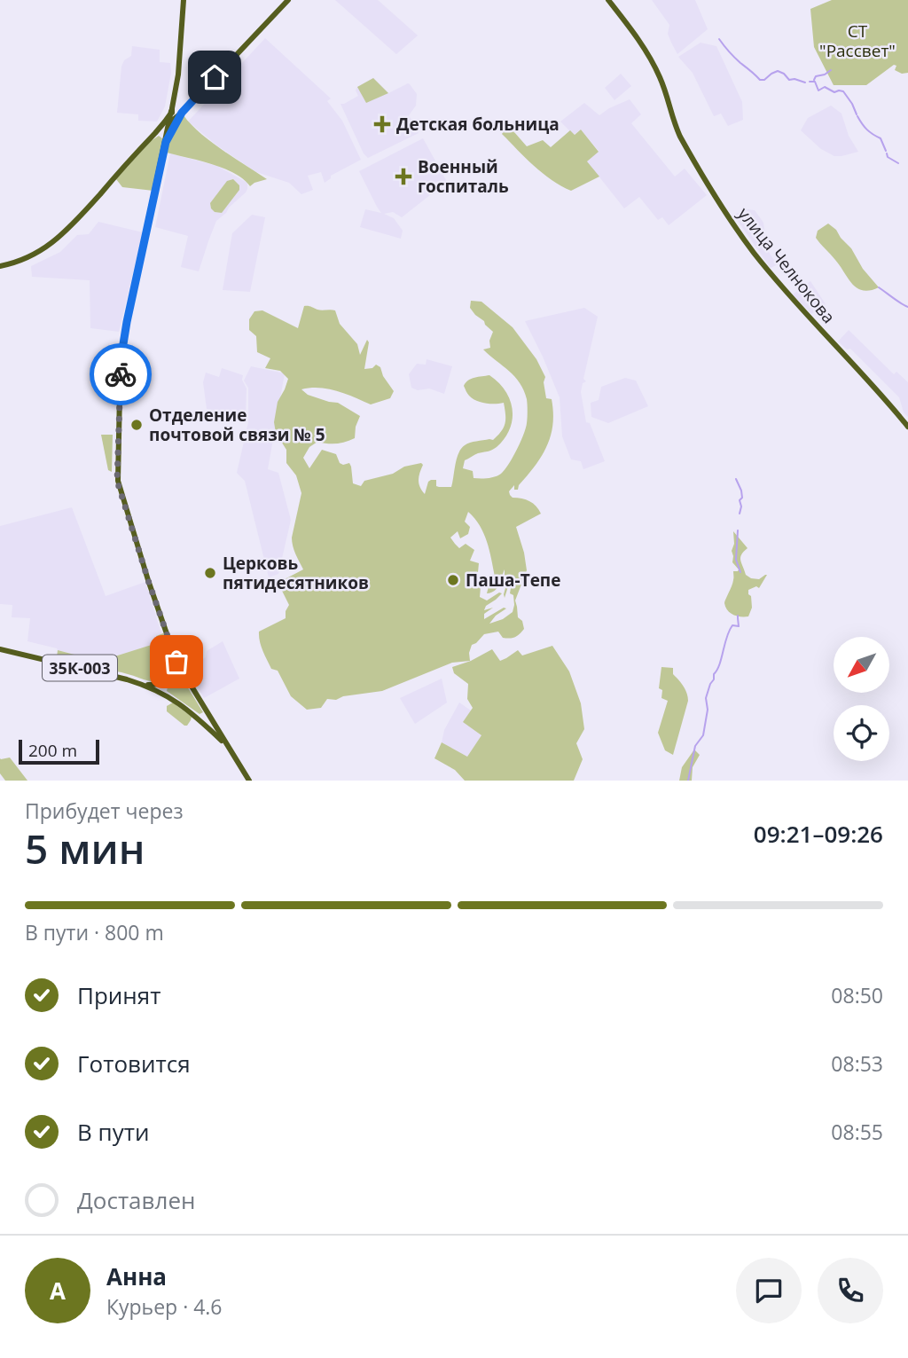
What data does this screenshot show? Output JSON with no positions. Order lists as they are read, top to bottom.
{
  "streets": {
    "main road": ["улица Челнокова", "35К-003"]
  },
  "parks": ["СТ \"Рассвет\""],
  "places": {
    "health": ["Детская больница", "Военный госпиталь"],
    "other": ["Отделение почтовой связи № 5", "Церковь пятидесятников", "Паша-Тепе"]
  },
  "scale_bar": "200 m",
  "north": "bottom left",
  "page": {
    "scale": "200 m",
    "heading": ["5 мин", "Прибудет через", "09:21–09:26"],
    "panel": ["Анна", "Курьер · 4.6"],
    "bar": "В пути · 800 m",
    "list": [
      ["Принят", "08:50"],
      ["Готовится", "08:53"],
      ["В пути", "08:55"],
      "Доставлен"
    ],
    "round": "А"
  }
}
